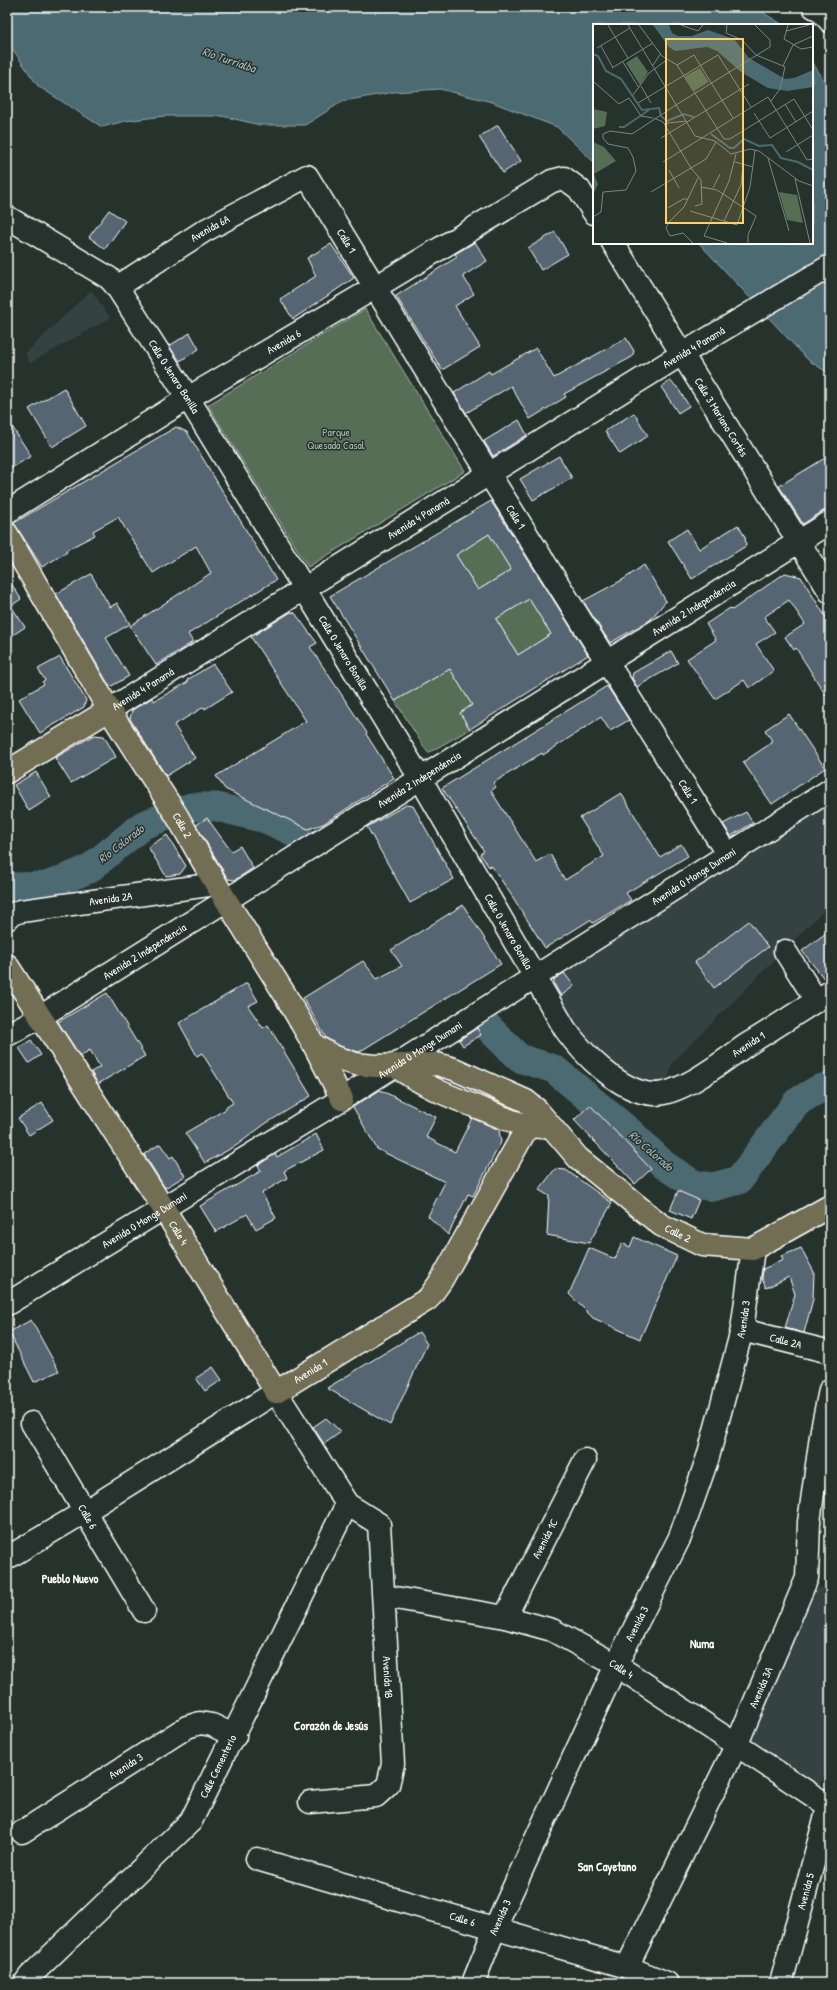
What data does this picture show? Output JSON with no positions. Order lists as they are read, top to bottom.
{
  "streets": {
    "main road": [
      "Avenida 4 Panamá",
      "Calle 2",
      "Avenida 1",
      "Calle 4"
    ],
    "street": [
      "Avenida 6A",
      "Calle 1",
      "Avenida 6",
      "Calle 0 Jenaro Bonilla",
      "Calle 3 Mariano Cortés",
      "Avenida 2 Independencia",
      "Avenida 0 Monge Dumani",
      "Avenida 2A",
      "Avenida 3",
      "Calle 2A",
      "Calle 6",
      "Avenida 1C",
      "Avenida 1B",
      "Avenida 3A",
      "Calle Cementerio",
      "Avenida 5"
    ]
  },
  "crossings": [
    ["Avenida 6A", "Calle 1"],
    ["Avenida 6A", "Calle 0 Jenaro Bonilla"],
    ["Calle 1", "Avenida 6"],
    ["Calle 1", "Avenida 4 Panamá"],
    ["Calle 1", "Avenida 2 Independencia"],
    ["Calle 1", "Avenida 0 Monge Dumani"],
    ["Avenida 6", "Calle 0 Jenaro Bonilla"],
    ["Avenida 4 Panamá", "Calle 0 Jenaro Bonilla"],
    ["Avenida 4 Panamá", "Calle 3 Mariano Cortés"],
    ["Avenida 4 Panamá", "Calle 2"],
    ["Calle 0 Jenaro Bonilla", "Avenida 2 Independencia"],
    ["Calle 0 Jenaro Bonilla", "Avenida 0 Monge Dumani"],
    ["Calle 0 Jenaro Bonilla", "Avenida 1"],
    ["Calle 3 Mariano Cortés", "Avenida 2 Independencia"],
    ["Avenida 2 Independencia", "Calle 2"],
    ["Avenida 2 Independencia", "Avenida 2A"],
    ["Avenida 2 Independencia", "Calle 4"],
    ["Calle 2", "Avenida 0 Monge Dumani"],
    ["Calle 2", "Avenida 2A"],
    ["Calle 2", "Avenida 1"],
    ["Calle 2", "Avenida 3"],
    ["Avenida 0 Monge Dumani", "Calle 4"],
    ["Avenida 1", "Calle 4"],
    ["Avenida 1", "Calle 6"],
    ["Calle 4", "Avenida 3"],
    ["Calle 4", "Avenida 1C"],
    ["Calle 4", "Avenida 1B"],
    ["Calle 4", "Avenida 3A"],
    ["Calle 4", "Calle Cementerio"],
    ["Calle 4", "Avenida 5"],
    ["Avenida 3", "Calle 2A"],
    ["Avenida 3", "Calle 6"],
    ["Avenida 3", "Calle Cementerio"],
    ["Calle 6", "Avenida 3A"],
    ["Avenida 1B", "Calle Cementerio"]
  ],
  "districts": [
    "Pueblo Nuevo",
    "Numa",
    "Corazón de Jesús",
    "San Cayetano"
  ],
  "water": ["Río Turrialba", "Río Colorado"],
  "parks": ["Parque Quesada Casal"]
}
